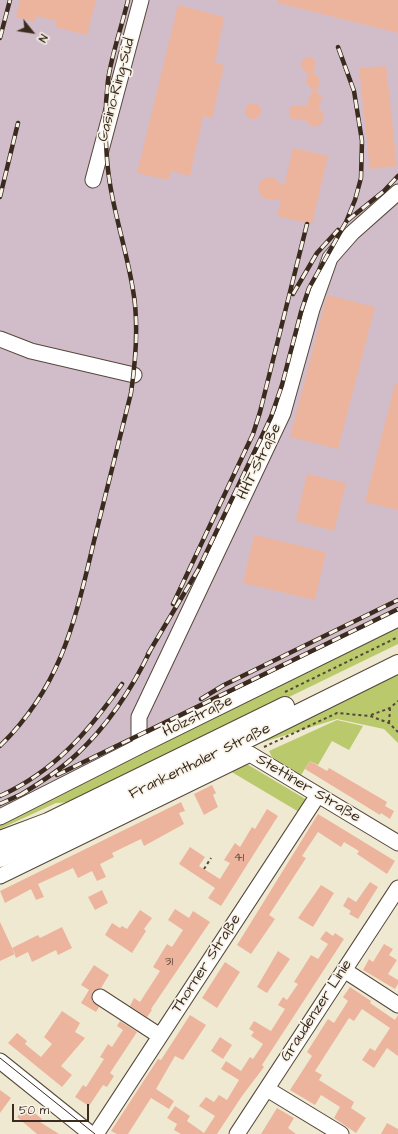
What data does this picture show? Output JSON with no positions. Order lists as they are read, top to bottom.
{
  "streets": {
    "main road": ["Frankenthaler Straße"],
    "street": [
      "Casino-Ring-Süd",
      "HHT-Straße",
      "Holzstraße",
      "Stettiner Straße",
      "Thorner Straße",
      "Graudenzer Linie"
    ]
  },
  "crossings": [
    ["HHT-Straße", "Holzstraße"],
    ["Stettiner Straße", "Thorner Straße"]
  ],
  "house_numbers": ["41", "31"],
  "scale_bar": "50 m",
  "north": "bottom right"
}
